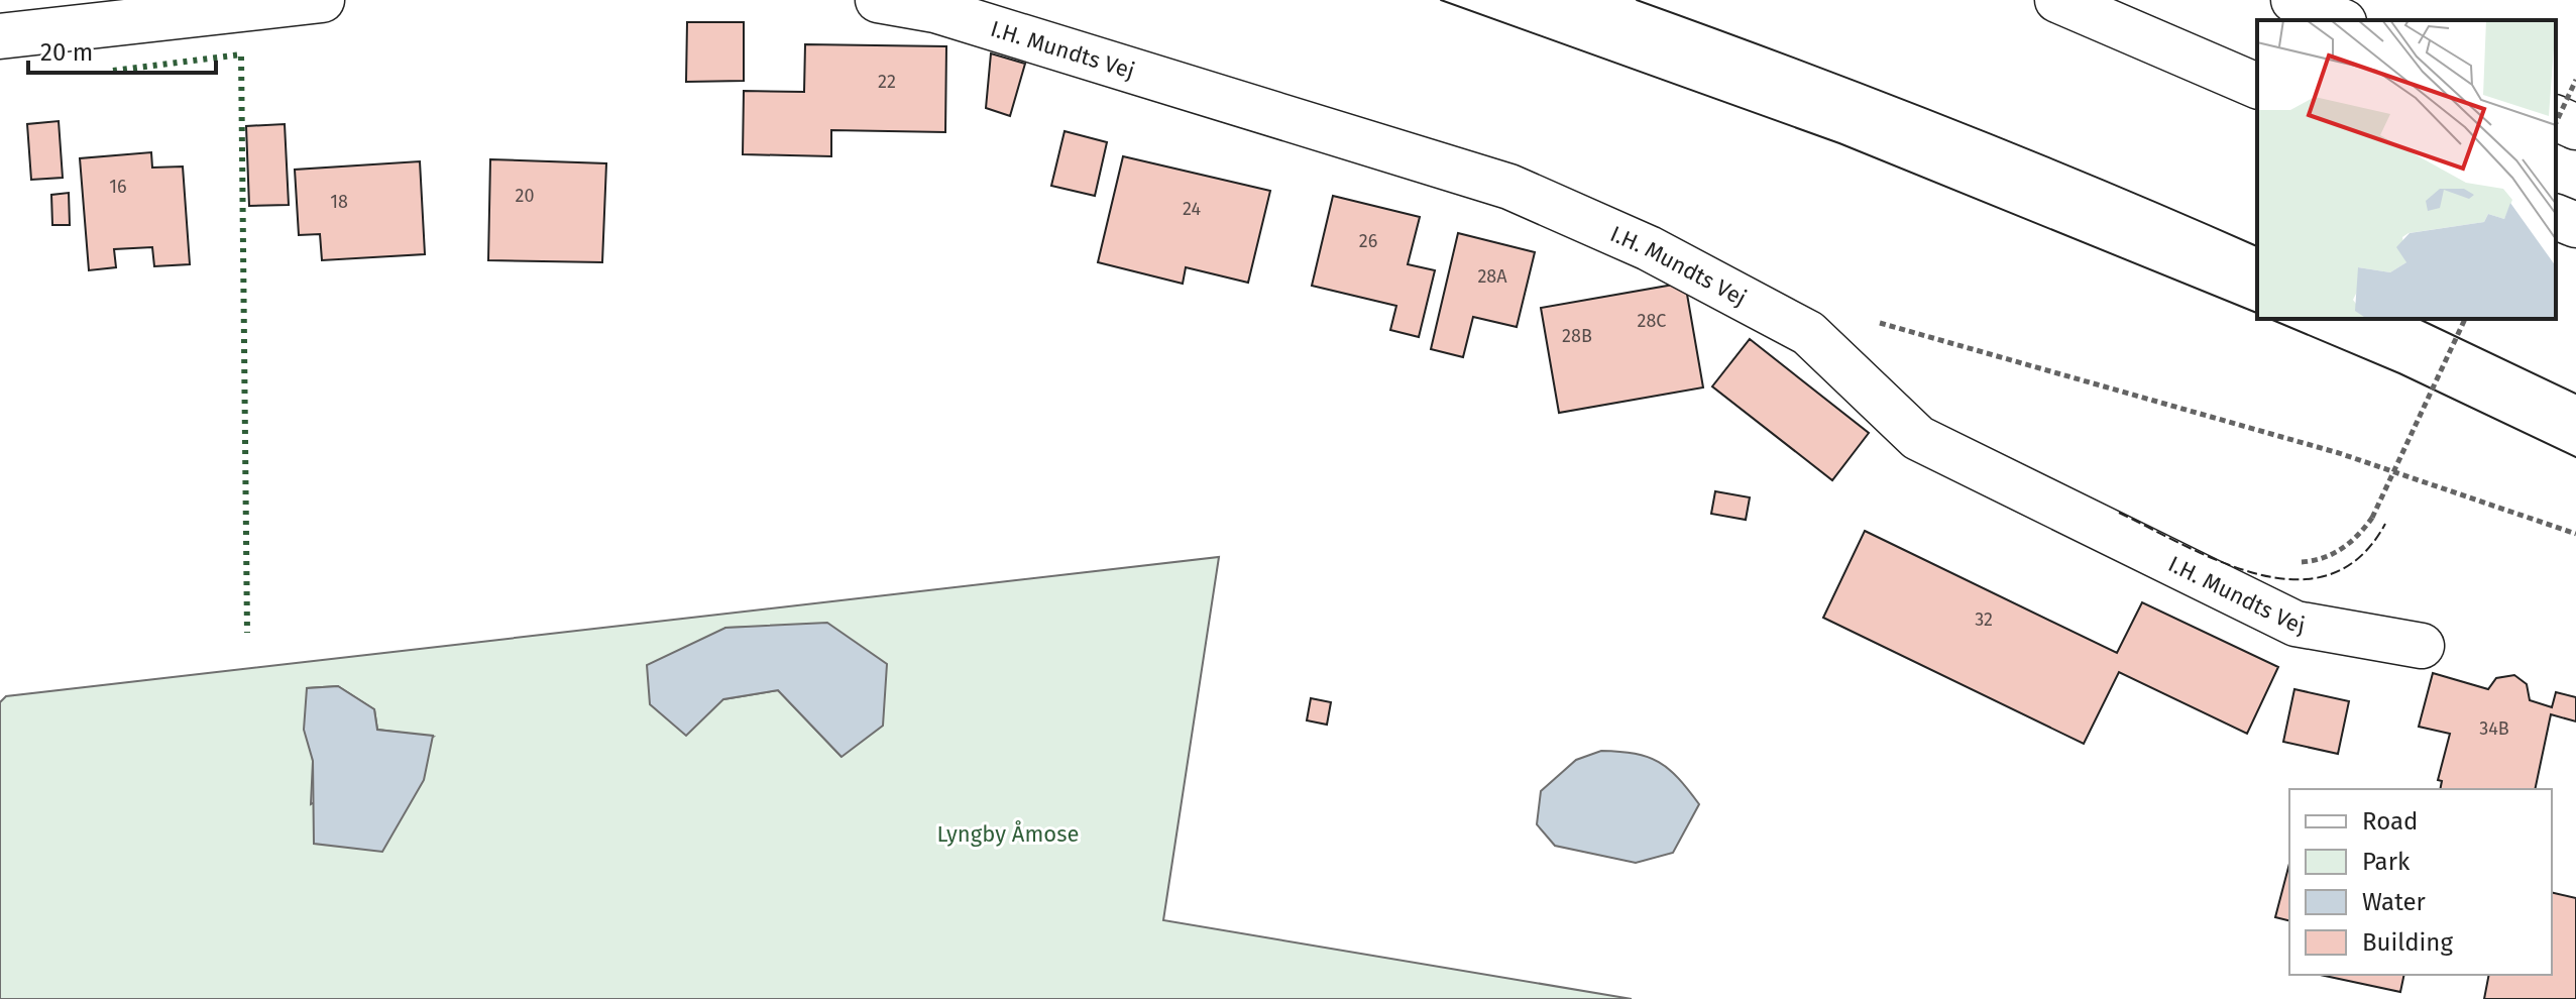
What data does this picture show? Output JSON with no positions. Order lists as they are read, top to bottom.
{
  "streets": {
    "main road": ["I.H. Mundts Vej"]
  },
  "parks": ["Lyngby Åmose"],
  "house_numbers": [
    "22",
    "16",
    "20",
    "18",
    "24",
    "26",
    "28A",
    "28C",
    "28B",
    "32",
    "34B"
  ],
  "legend": [
    "Road",
    "Park",
    "Water",
    "Building"
  ],
  "scale_bar": "20 m"
}
